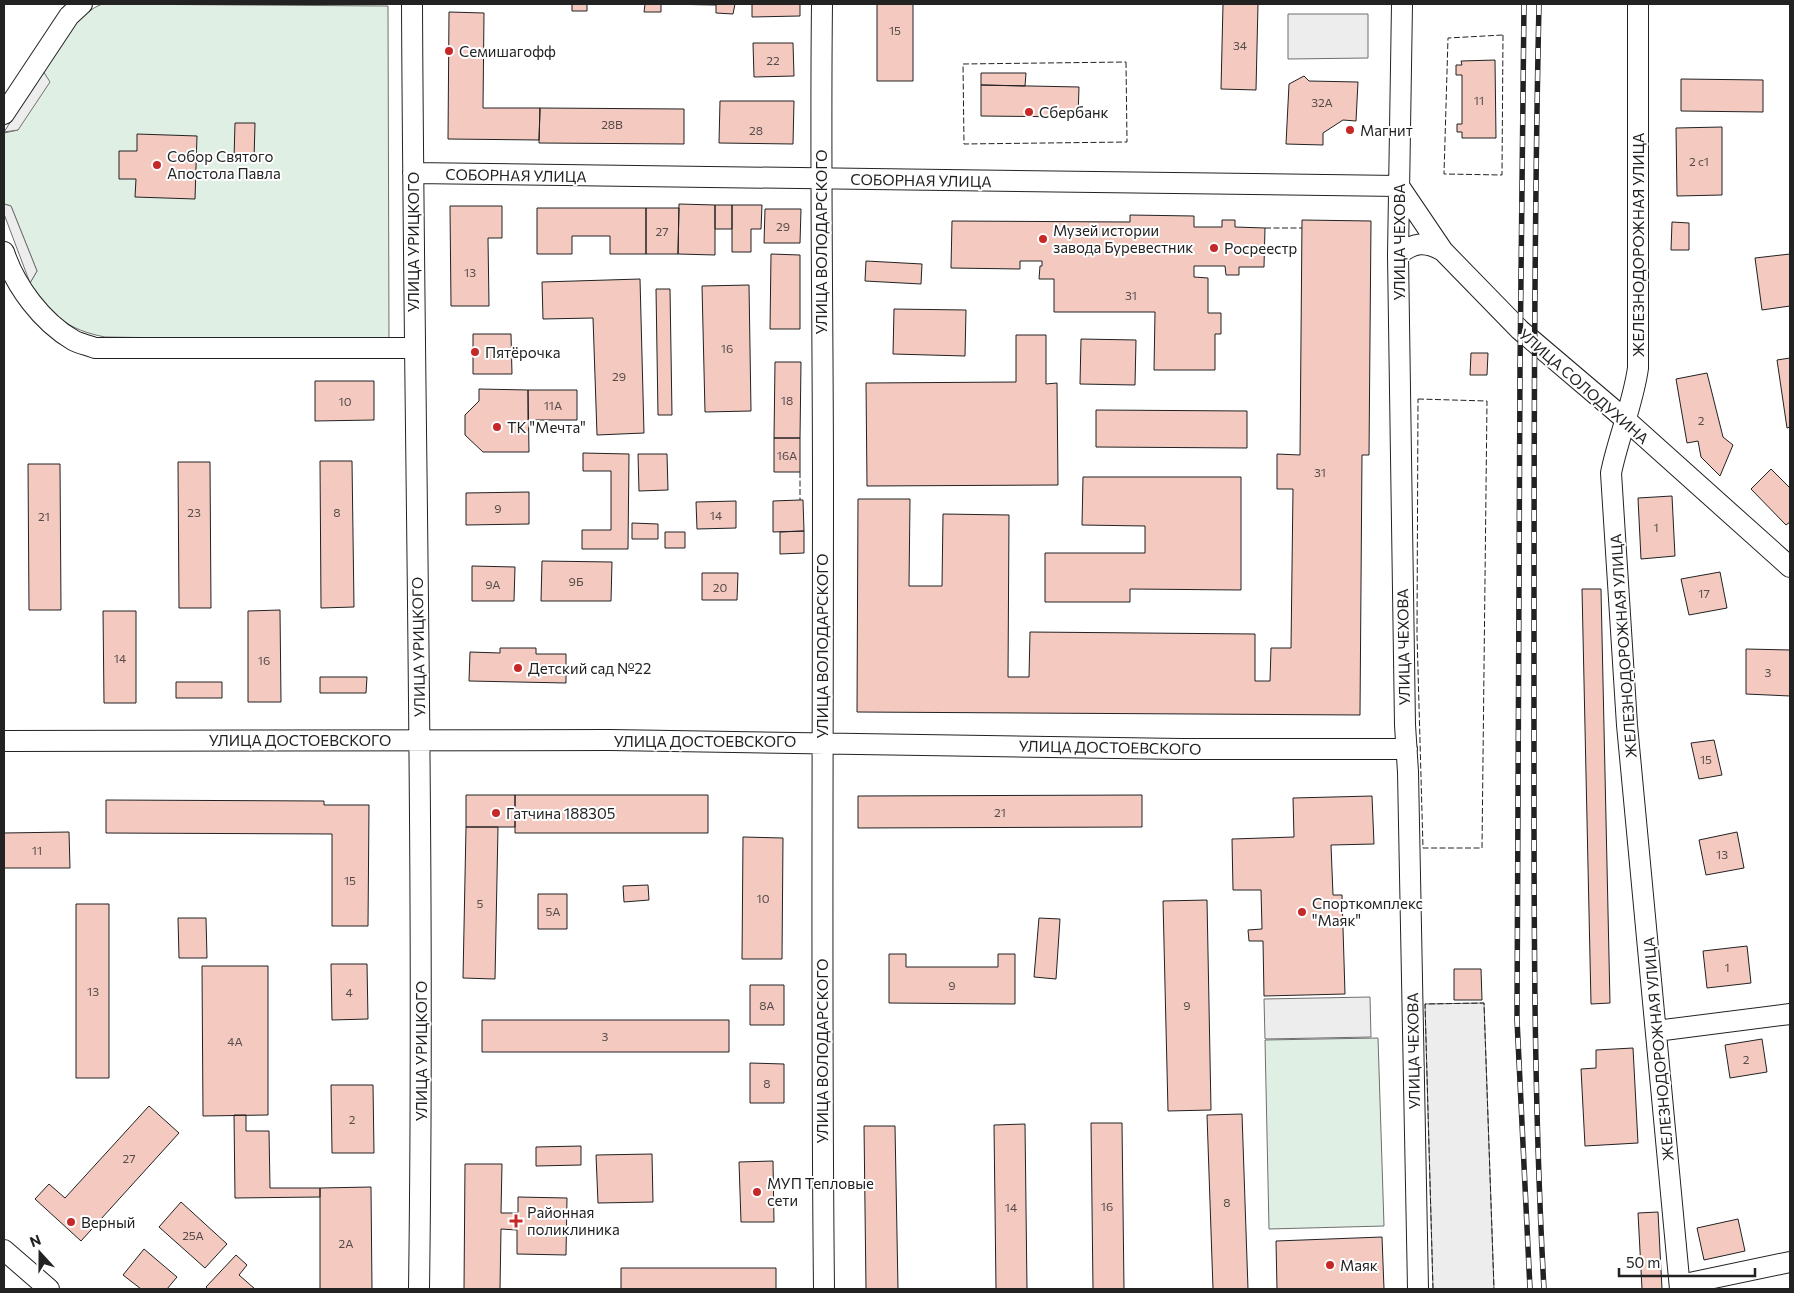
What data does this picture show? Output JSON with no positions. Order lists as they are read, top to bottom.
{
  "streets": {
    "street": [
      "СОБОРНАЯ УЛИЦА",
      "УЛИЦА УРИЦКОГО",
      "УЛИЦА ВОЛОДАРСКОГО",
      "УЛИЦА ЧЕХОВА",
      "ЖЕЛЕЗНОДОРОЖНАЯ УЛИЦА",
      "УЛИЦА СОЛОДУХИНА",
      "УЛИЦА ДОСТОЕВСКОГО"
    ]
  },
  "crossings": [
    ["СОБОРНАЯ УЛИЦА", "УЛИЦА УРИЦКОГО"],
    ["СОБОРНАЯ УЛИЦА", "УЛИЦА ВОЛОДАРСКОГО"],
    ["СОБОРНАЯ УЛИЦА", "УЛИЦА ЧЕХОВА"],
    ["СОБОРНАЯ УЛИЦА", "УЛИЦА СОЛОДУХИНА"],
    ["УЛИЦА УРИЦКОГО", "УЛИЦА ДОСТОЕВСКОГО"],
    ["УЛИЦА ВОЛОДАРСКОГО", "УЛИЦА ДОСТОЕВСКОГО"],
    ["УЛИЦА ЧЕХОВА", "УЛИЦА СОЛОДУХИНА"],
    ["УЛИЦА ЧЕХОВА", "УЛИЦА ДОСТОЕВСКОГО"],
    ["ЖЕЛЕЗНОДОРОЖНАЯ УЛИЦА", "УЛИЦА СОЛОДУХИНА"]
  ],
  "places": {
    "other": [
      "Семишагофф",
      "Сбербанк",
      "Магнит",
      "Собор Святого Апостола Павла",
      "Музей истории завода Буревестник",
      "Росреестр",
      "Пятёрочка",
      "ТК \"Мечта\"",
      "Детский сад №22",
      "Гатчина 188305",
      "Спорткомплекс \"Маяк\"",
      "МУП Тепловые сети",
      "Верный",
      "Маяк"
    ],
    "health": ["Районная поликлиника"]
  },
  "house_numbers": [
    "15",
    "34",
    "22",
    "11",
    "32А",
    "28В",
    "28",
    "2 с1",
    "29",
    "27",
    "13",
    "31",
    "16",
    "29",
    "18",
    "10",
    "11А",
    "2",
    "16А",
    "31",
    "9",
    "23",
    "8",
    "14",
    "21",
    "1",
    "9Б",
    "9А",
    "20",
    "17",
    "14",
    "16",
    "3",
    "15",
    "21",
    "11",
    "13",
    "15",
    "10",
    "5",
    "5А",
    "1",
    "9",
    "13",
    "4",
    "8А",
    "9",
    "3",
    "4А",
    "2",
    "8",
    "2",
    "27",
    "8",
    "16",
    "14",
    "25А",
    "2А"
  ],
  "scale_bar": "50 m",
  "north": "top"
}
